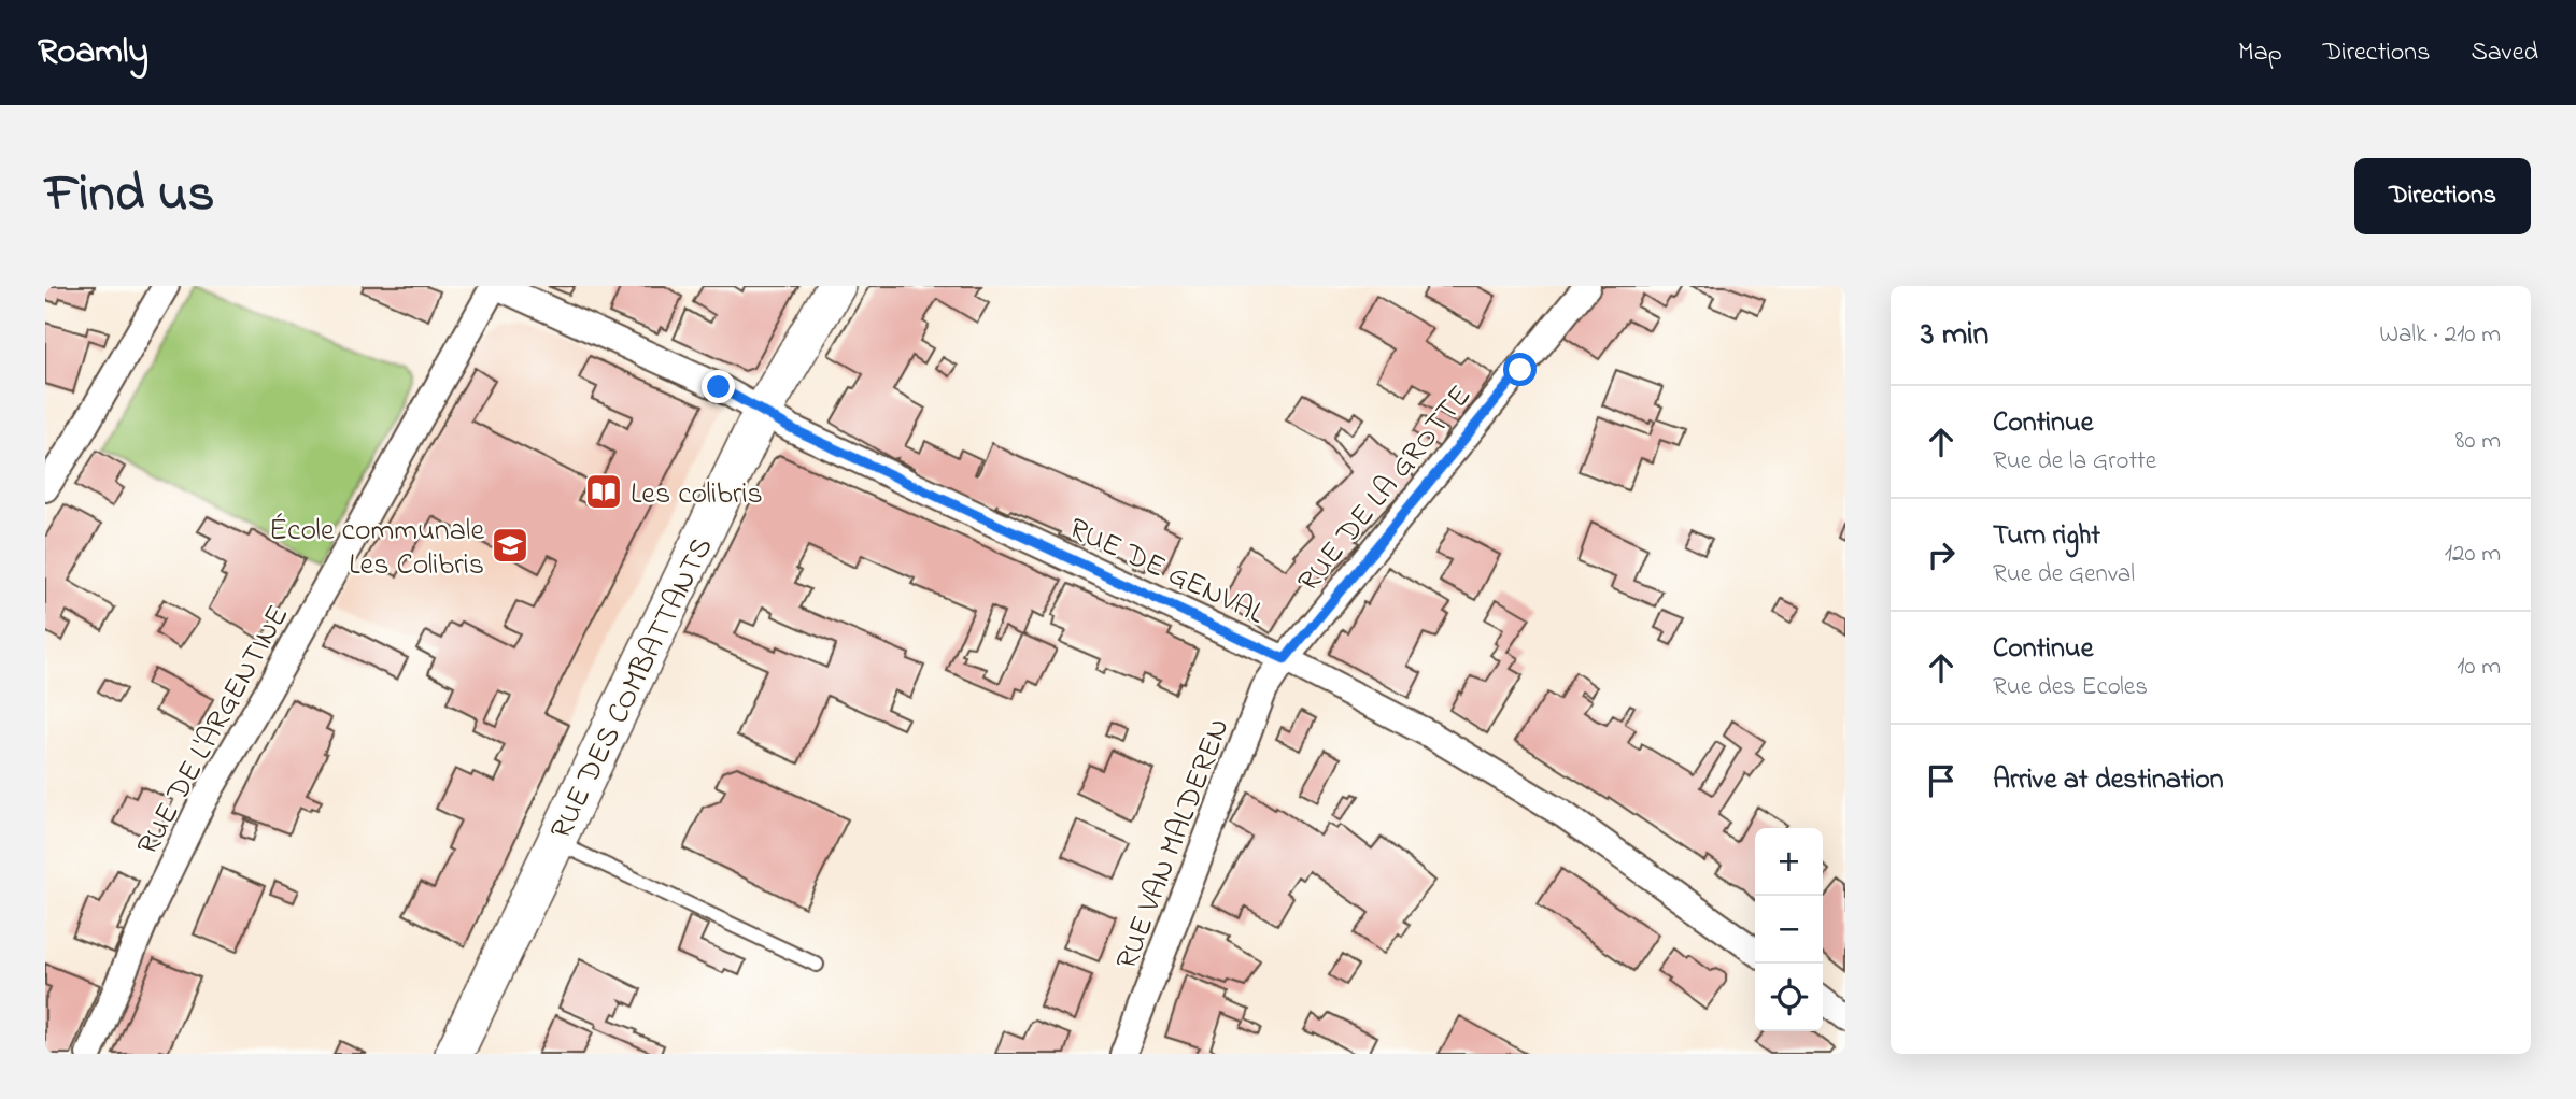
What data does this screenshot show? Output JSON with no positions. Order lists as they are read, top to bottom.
{
  "streets": {
    "main road": ["RUE DES COMBATTANTS"],
    "street": [
      "RUE DE LA GROTTE",
      "RUE DE GENVAL",
      "RUE DE L'ARGENTINE",
      "RUE VAN MALDEREN"
    ]
  },
  "crossings": [
    ["RUE DE LA GROTTE", "RUE DE GENVAL"],
    ["RUE DE LA GROTTE", "RUE VAN MALDEREN"],
    ["RUE DE GENVAL", "RUE DES COMBATTANTS"],
    ["RUE DE GENVAL", "RUE DE L'ARGENTINE"],
    ["RUE DE GENVAL", "RUE VAN MALDEREN"]
  ],
  "places": {
    "library": ["Les colibris"],
    "school or university": ["École communale Les Colibris"]
  },
  "page": {
    "header": "Roamly",
    "nav": ["Map", "Directions", "Saved"],
    "title": "Find us",
    "buttons": "Directions",
    "heading": ["3 min", "Walk · 210 m"],
    "list": [
      ["Continue", "Rue de la Grotte", "80 m"],
      ["Turn right", "Rue de Genval", "120 m"],
      ["Continue", "Rue des Ecoles", "10 m"],
      "Arrive at destination"
    ],
    "map_buttons": ["+", "−"]
  }
}
